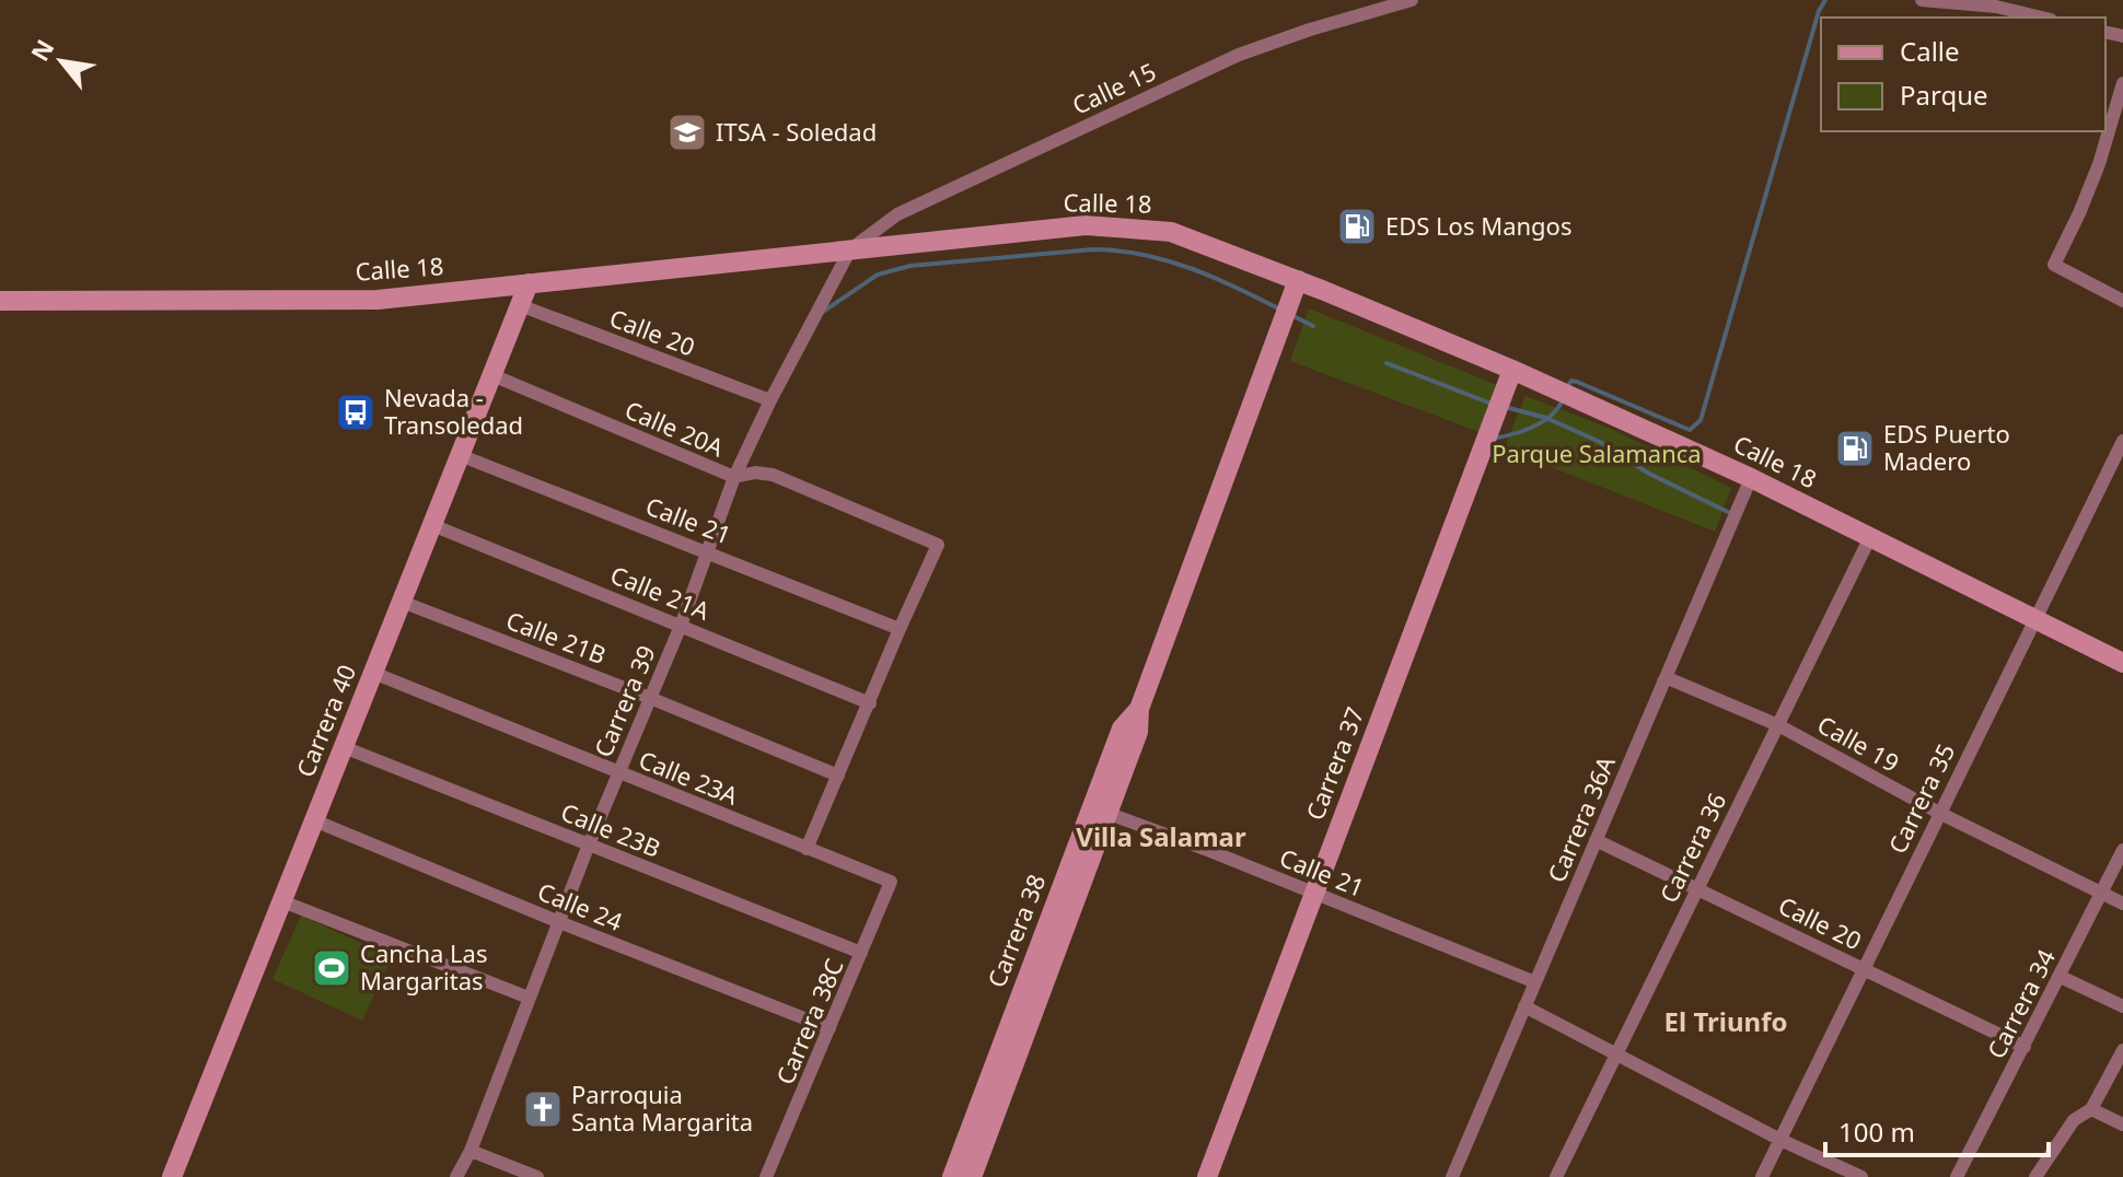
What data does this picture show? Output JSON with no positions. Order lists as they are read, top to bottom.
{
  "streets": {
    "street": [
      "Calle 15",
      "Calle 18",
      "Calle 20",
      "Calle 20A",
      "Calle 21",
      "Calle 21A",
      "Calle 21B",
      "Carrera 39",
      "Carrera 40",
      "Calle 19",
      "Carrera 37",
      "Calle 23A",
      "Carrera 35",
      "Carrera 36A",
      "Calle 23B",
      "Carrera 36",
      "Calle 24",
      "Carrera 38",
      "Carrera 34",
      "Carrera 38C"
    ]
  },
  "crossings": [
    ["Calle 15", "Calle 18"],
    ["Calle 15", "Carrera 39"],
    ["Calle 18", "Carrera 39"],
    ["Calle 18", "Carrera 40"],
    ["Calle 18", "Carrera 37"],
    ["Calle 18", "Carrera 35"],
    ["Calle 18", "Carrera 36A"],
    ["Calle 18", "Carrera 36"],
    ["Calle 18", "Carrera 38"],
    ["Calle 20", "Carrera 39"],
    ["Calle 20", "Carrera 40"],
    ["Calle 20", "Carrera 35"],
    ["Calle 20", "Carrera 36A"],
    ["Calle 20", "Carrera 36"],
    ["Calle 20", "Carrera 34"],
    ["Calle 20A", "Calle 21"],
    ["Calle 20A", "Carrera 39"],
    ["Calle 20A", "Carrera 40"],
    ["Calle 21", "Carrera 39"],
    ["Calle 21", "Carrera 40"],
    ["Calle 21", "Carrera 37"],
    ["Calle 21", "Carrera 36A"],
    ["Calle 21", "Carrera 38"],
    ["Calle 21A", "Carrera 39"],
    ["Calle 21A", "Carrera 40"],
    ["Calle 21B", "Carrera 39"],
    ["Calle 21B", "Carrera 40"],
    ["Carrera 39", "Calle 23A"],
    ["Carrera 39", "Calle 23B"],
    ["Carrera 39", "Calle 24"],
    ["Carrera 40", "Calle 23A"],
    ["Carrera 40", "Calle 23B"],
    ["Carrera 40", "Calle 24"],
    ["Calle 19", "Carrera 35"],
    ["Calle 19", "Carrera 36A"],
    ["Calle 19", "Carrera 36"],
    ["Calle 19", "Carrera 34"],
    ["Calle 23A", "Carrera 38C"],
    ["Calle 23B", "Carrera 38C"],
    ["Calle 24", "Carrera 38C"]
  ],
  "districts": ["Villa Salamar", "El Triunfo"],
  "parks": ["Parque Salamanca"],
  "places": {
    "school or university": ["ITSA - Soledad"],
    "fuel station": ["EDS Los Mangos", "EDS Puerto Madero"],
    "bus stop": ["Nevada - Transoledad"],
    "sports": ["Cancha Las Margaritas"],
    "church": ["Parroquia Santa Margarita"]
  },
  "legend": ["Calle", "Parque"],
  "scale_bar": "100 m",
  "north": "top left"
}
